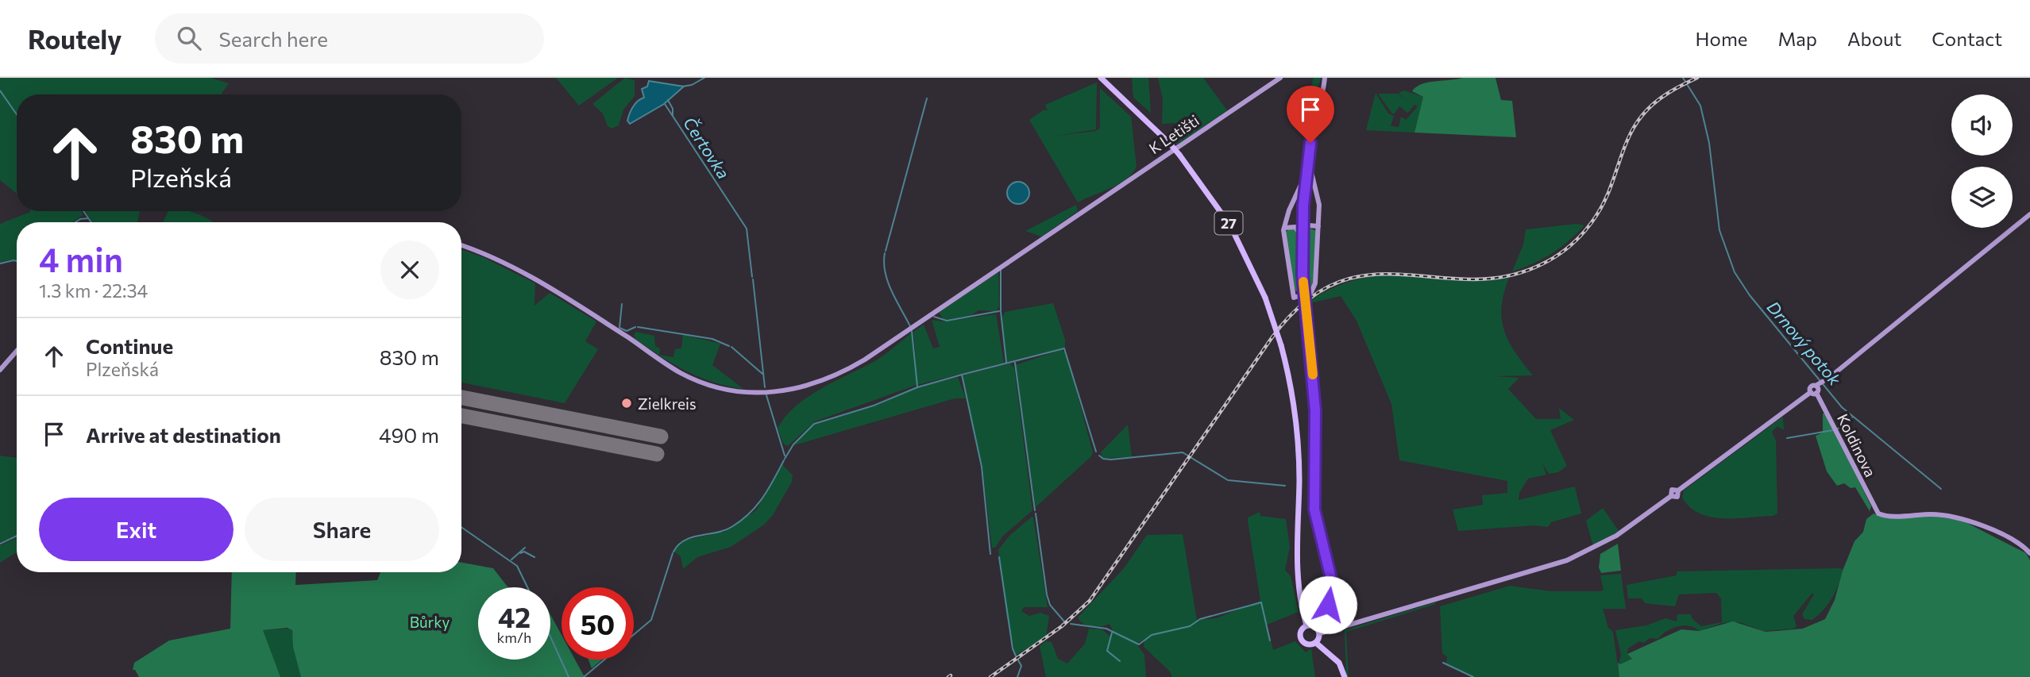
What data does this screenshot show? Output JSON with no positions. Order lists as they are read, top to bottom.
{
  "streets": {
    "main road": ["K Letišti", "27", "Koldinova"]
  },
  "water": ["Čertovka", "Drnový potok"],
  "parks": ["Bůrky"],
  "places": ["Zielkreis"],
  "page": {
    "header": "Routely",
    "search": "Search here",
    "nav": [
      "Home",
      "Map",
      "About",
      "Contact"
    ],
    "turn": ["830 m", "Plzeňská"],
    "heading": ["4 min", "1.3 km · 22:34"],
    "list": [
      {
        "name": "Continue",
        "note": "Plzeňská",
        "value": "830 m"
      },
      {
        "name": "Arrive at destination",
        "value": "490 m"
      }
    ],
    "buttons": ["Exit", "Share"],
    "speed": "42 km/h",
    "limit": "50"
  }
}
